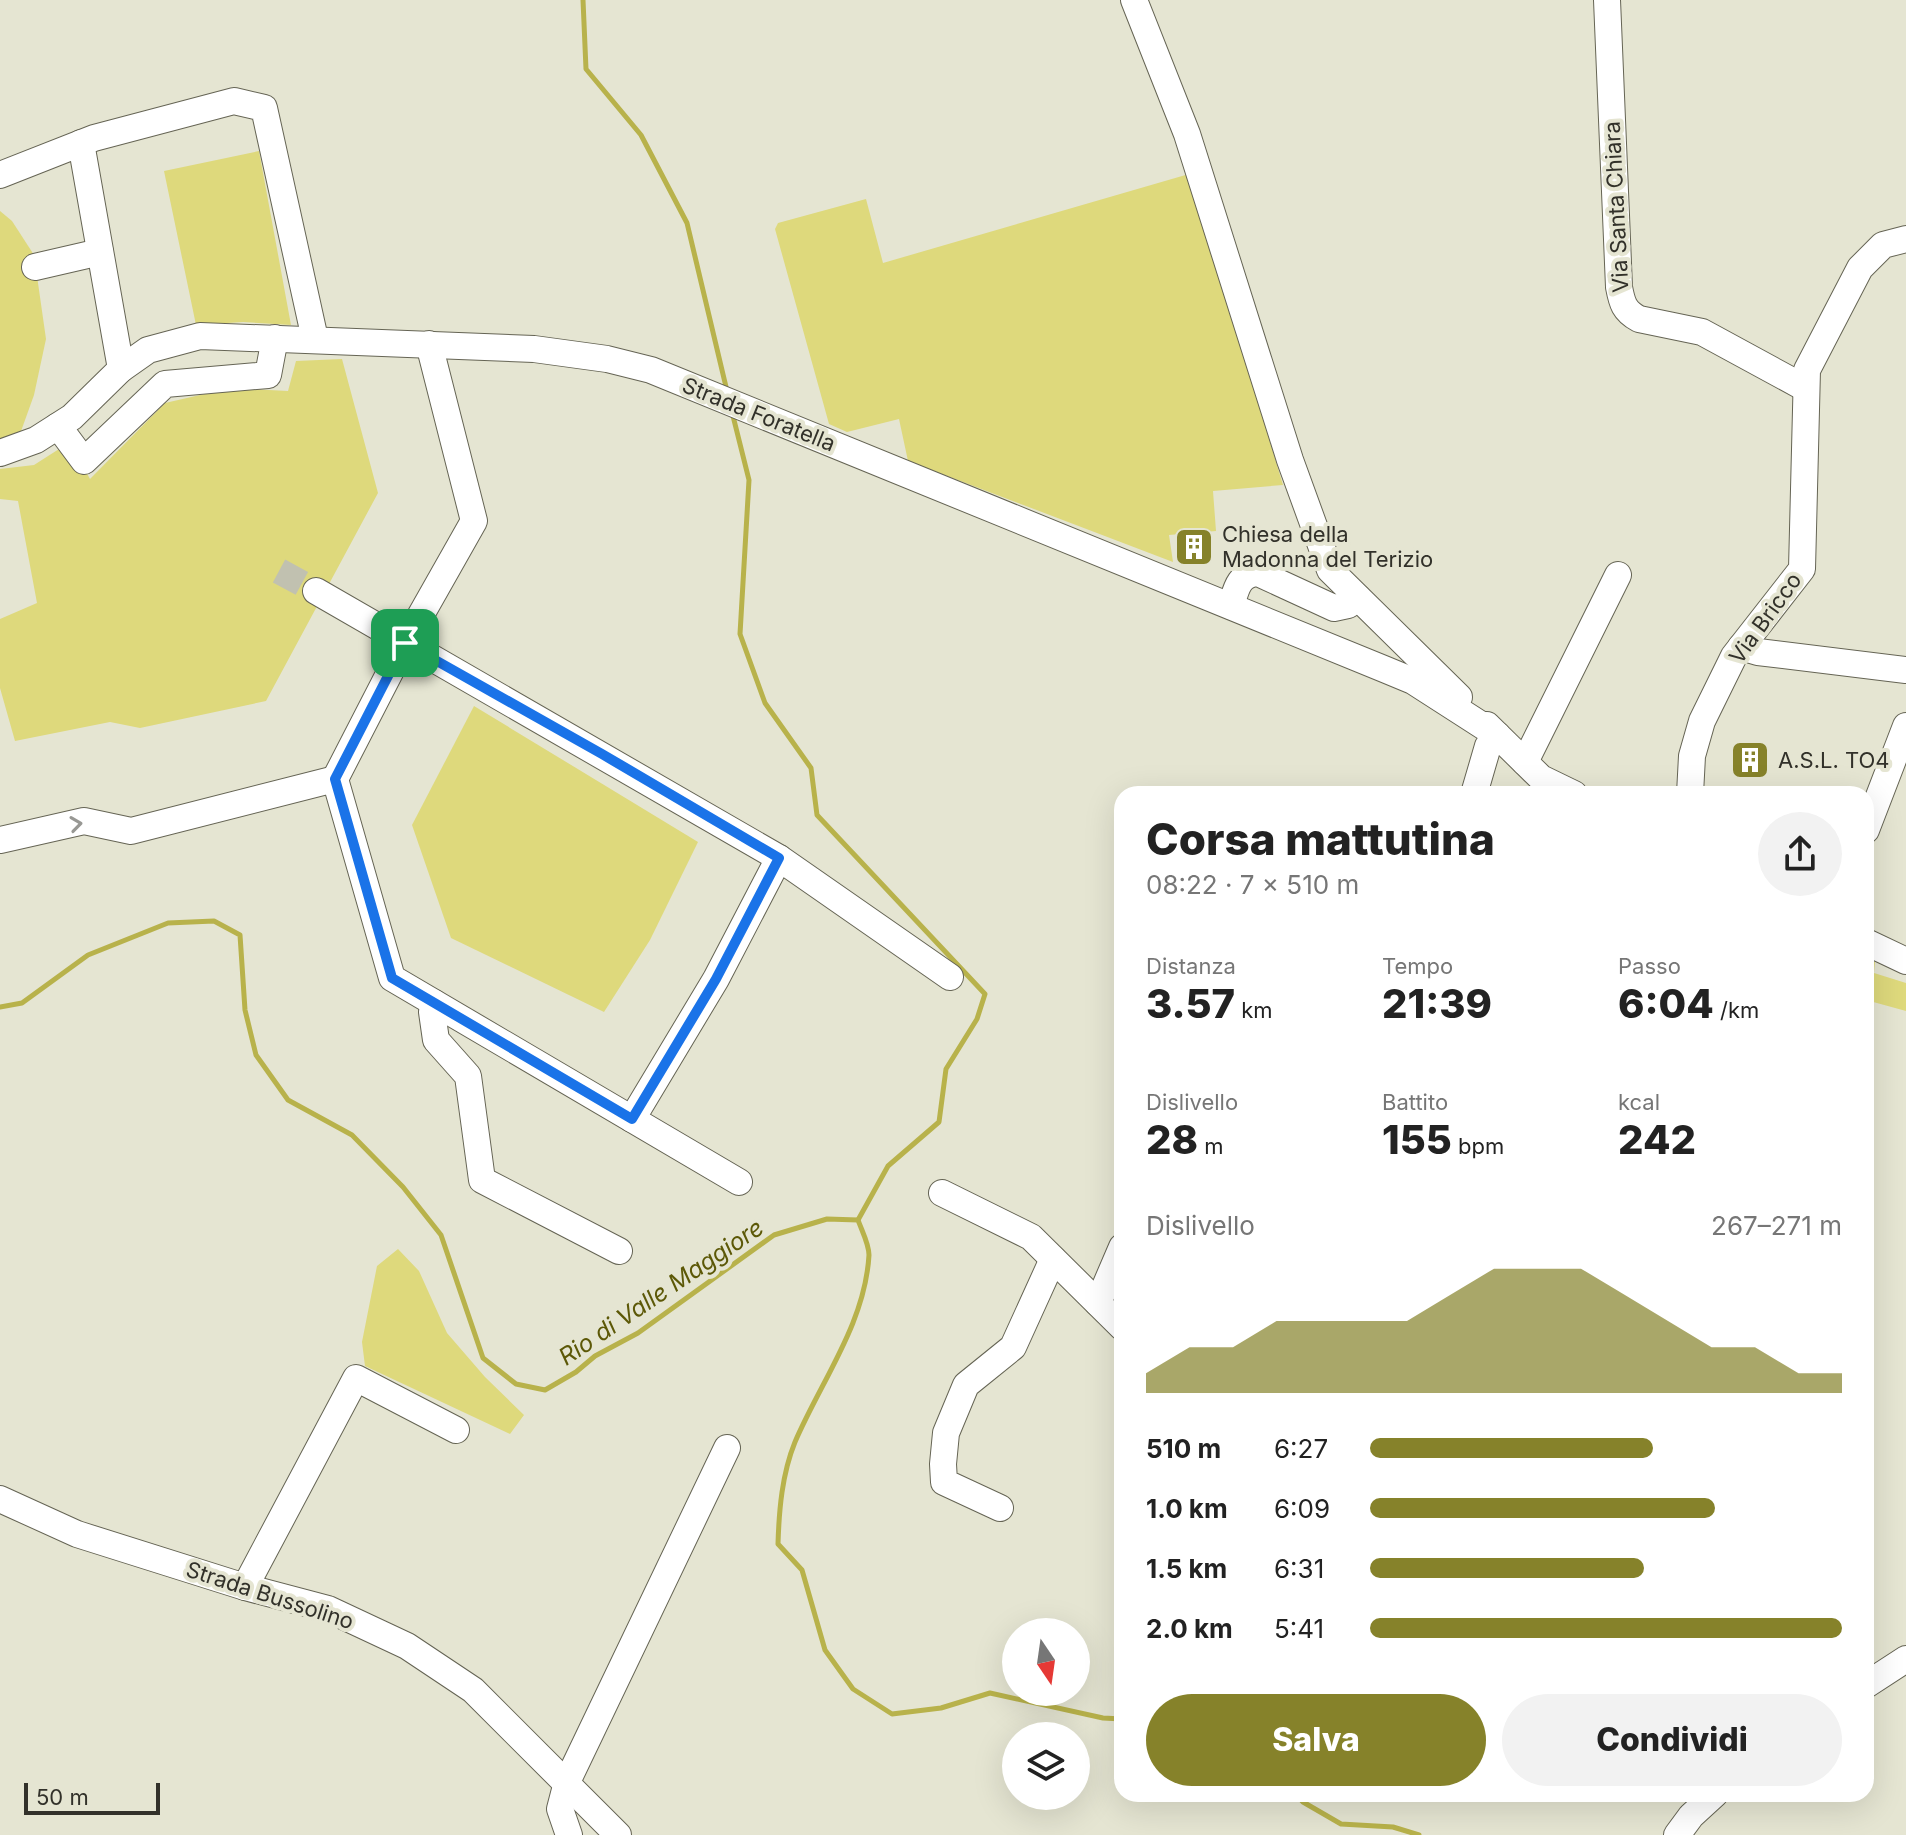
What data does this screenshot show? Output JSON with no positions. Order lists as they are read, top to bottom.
{
  "streets": {
    "street": [
      "Via Santa Chiara",
      "Strada Foratella",
      "Via Bricco",
      "Strada Bussolino"
    ]
  },
  "crossings": [
    ["Via Santa Chiara", "Via Bricco"]
  ],
  "water": ["Rio di Valle Maggiore"],
  "places": {
    "building": ["Chiesa della Madonna del Terizio", "A.S.L. TO4"]
  },
  "scale_bar": "50 m",
  "north": "bottom",
  "page": {
    "heading": ["Corsa mattutina", "08:22 · 7 × 510 m"],
    "stats": [
      ["Distanza", "3.57 km"],
      ["Tempo", "21:39"],
      ["Passo", "6:04 /km"],
      ["Dislivello", "28 m"],
      ["Battito", "155 bpm"],
      ["kcal", "242"]
    ],
    "chart": ["Dislivello", "267–271 m"],
    "list": [
      {
        "name": "510 m",
        "note": "6:27"
      },
      {
        "name": "1.0 km",
        "note": "6:09"
      },
      {
        "name": "1.5 km",
        "note": "6:31"
      },
      {
        "name": "2.0 km",
        "note": "5:41"
      }
    ],
    "buttons": ["Salva", "Condividi"],
    "scale": "50 m"
  }
}
